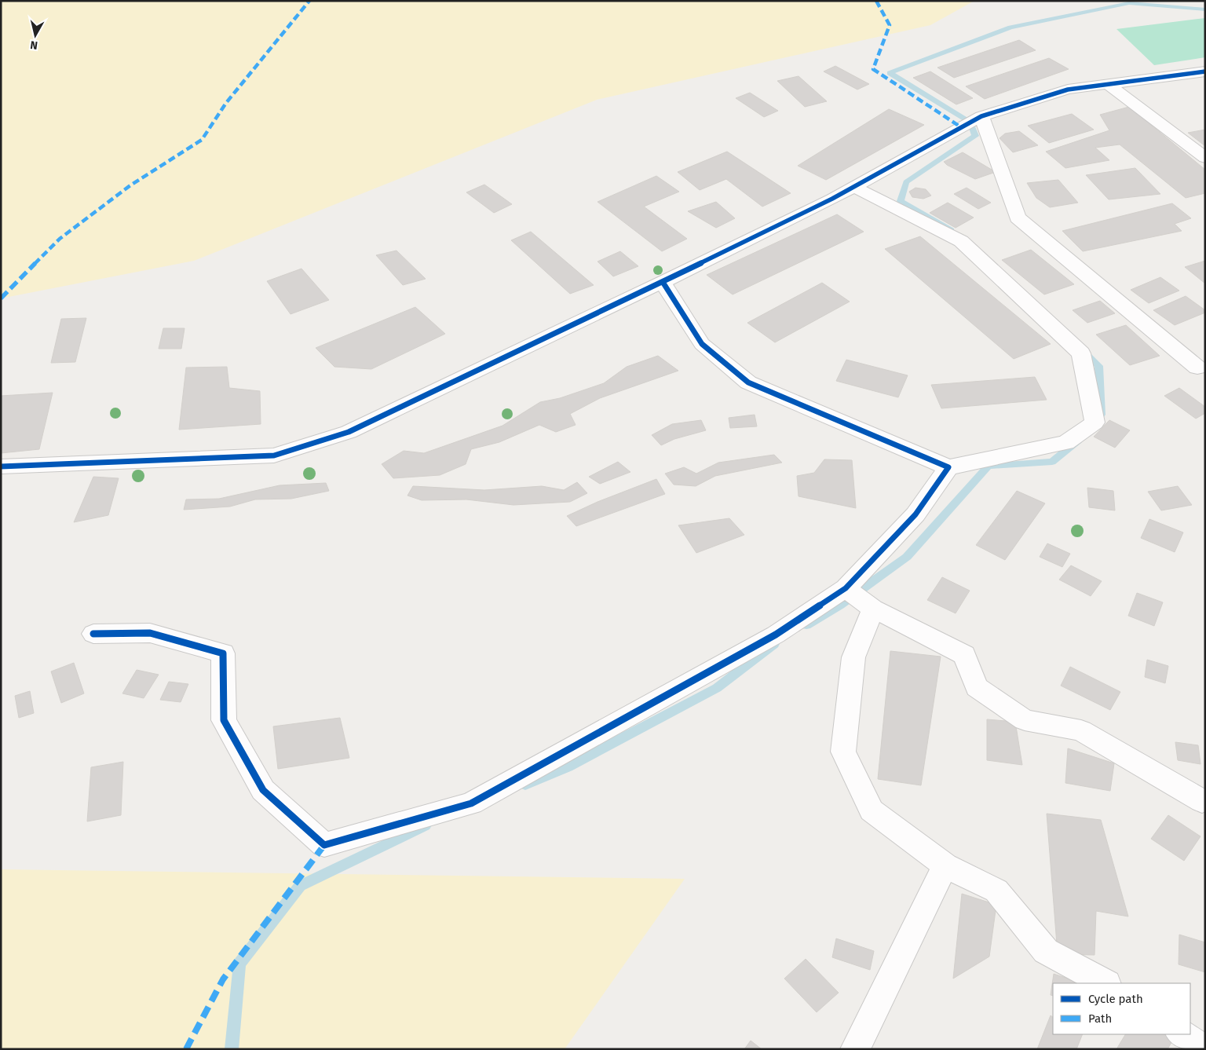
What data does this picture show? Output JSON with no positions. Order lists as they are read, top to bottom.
{
  "legend": ["Cycle path", "Path"],
  "north": "bottom"
}
